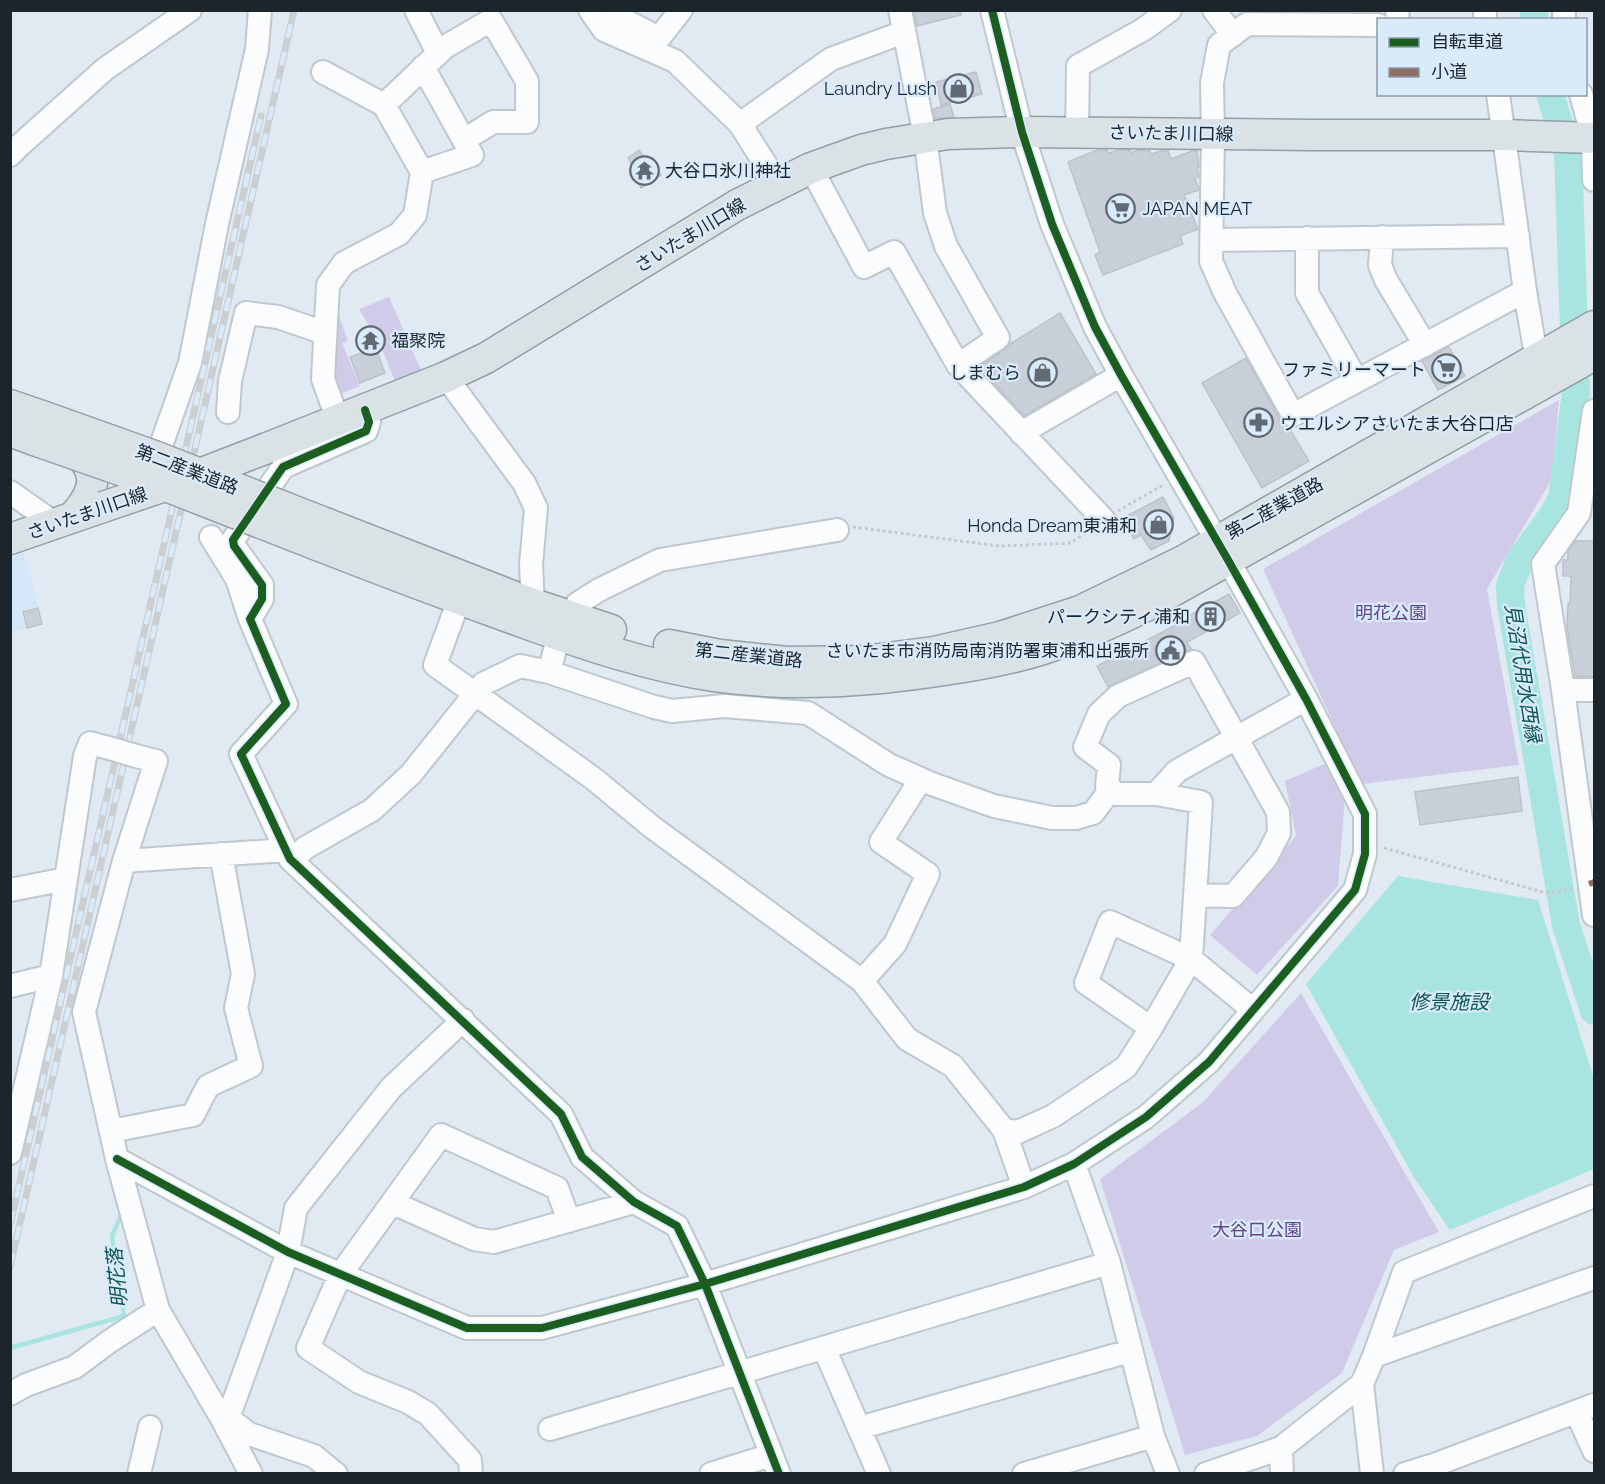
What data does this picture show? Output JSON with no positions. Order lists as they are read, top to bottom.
{
  "streets": {
    "main road": ["さいたま川口線", "第二産業道路"]
  },
  "crossings": [
    ["さいたま川口線", "第二産業道路"]
  ],
  "water": ["見沼代用水西縁", "修景施設", "明花落"],
  "parks": ["明花公園", "大谷口公園"],
  "places": {
    "shop": ["Laundry Lush", "しまむら", "Honda Dream東浦和"],
    "temple": ["大谷口氷川神社", "福聚院"],
    "supermarket": ["JAPAN MEAT", "ファミリーマート"],
    "pharmacy": ["ウエルシアさいたま大谷口店"],
    "building": ["パークシティ浦和"],
    "public building": ["さいたま市消防局南消防署東浦和出張所"]
  },
  "legend": ["自転車道", "小道"]
}
